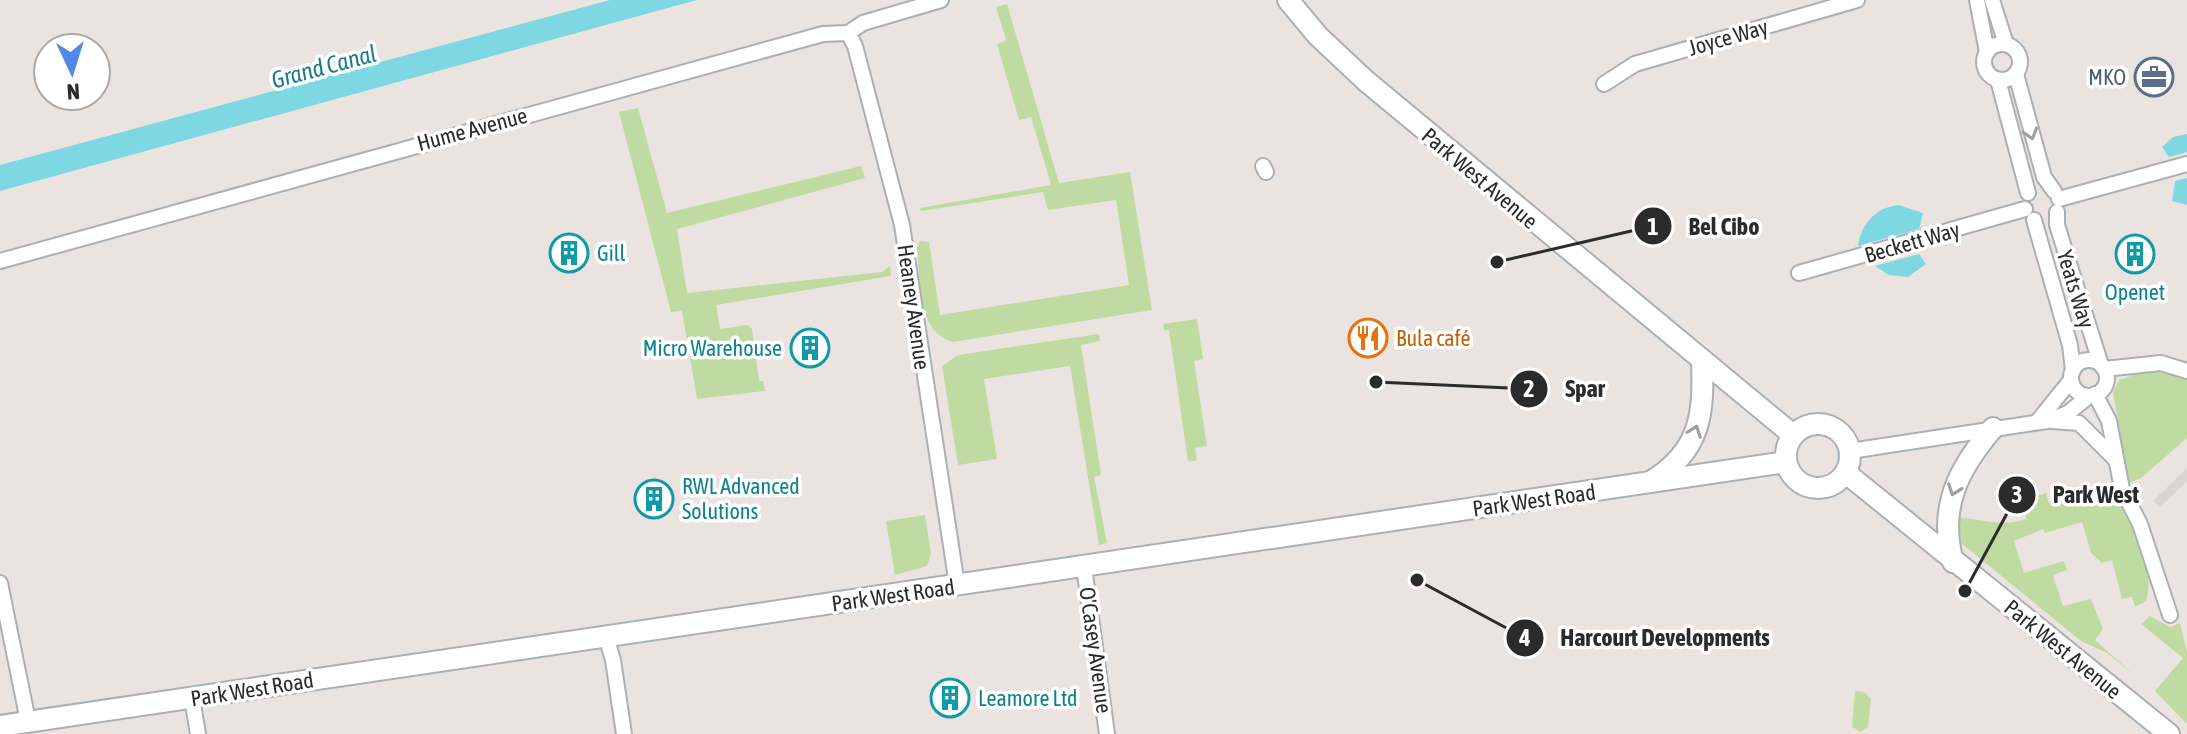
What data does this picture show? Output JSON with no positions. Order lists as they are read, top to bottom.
{
  "streets": {
    "street": [
      "Joyce Way",
      "Hume Avenue",
      "Park West Avenue",
      "Beckett Way",
      "Yeats Way",
      "Heaney Avenue",
      "Park West Road",
      "O'Casey Avenue"
    ]
  },
  "crossings": [
    ["Hume Avenue", "Heaney Avenue"],
    ["Park West Avenue", "Park West Road"],
    ["Beckett Way", "Yeats Way"],
    ["Heaney Avenue", "Park West Road"],
    ["Park West Road", "O'Casey Avenue"]
  ],
  "water": ["Grand Canal"],
  "places": {
    "office": ["MKO"],
    "building": [
      "Gill",
      "Openet",
      "Micro Warehouse",
      "RWL Advanced Solutions",
      "Leamore Ltd"
    ],
    "other": [
      "Bel Cibo",
      "Spar",
      "Harcourt Developments",
      "Park West"
    ],
    "restaurant": ["Bula café"]
  },
  "north": "bottom"
}
